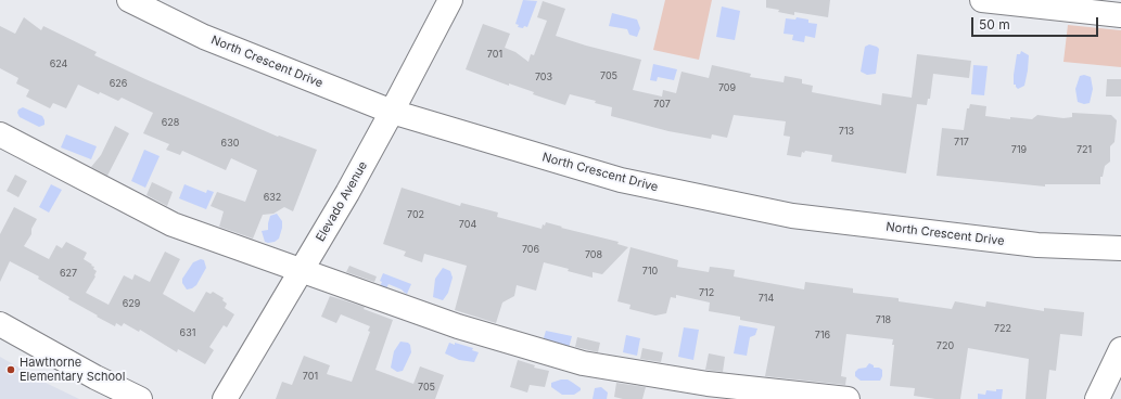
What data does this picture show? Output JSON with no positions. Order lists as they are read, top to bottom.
{
  "streets": {
    "street": ["North Crescent Drive", "Elevado Avenue"]
  },
  "crossings": [
    ["North Crescent Drive", "Elevado Avenue"]
  ],
  "places": ["Hawthorne Elementary School"],
  "house_numbers": [
    "701",
    "624",
    "705",
    "703",
    "626",
    "709",
    "707",
    "628",
    "713",
    "717",
    "630",
    "719",
    "721",
    "632",
    "702",
    "704",
    "706",
    "708",
    "710",
    "627",
    "712",
    "714",
    "629",
    "718",
    "722",
    "631",
    "716",
    "720",
    "701",
    "705"
  ],
  "scale_bar": "50 m"
}
